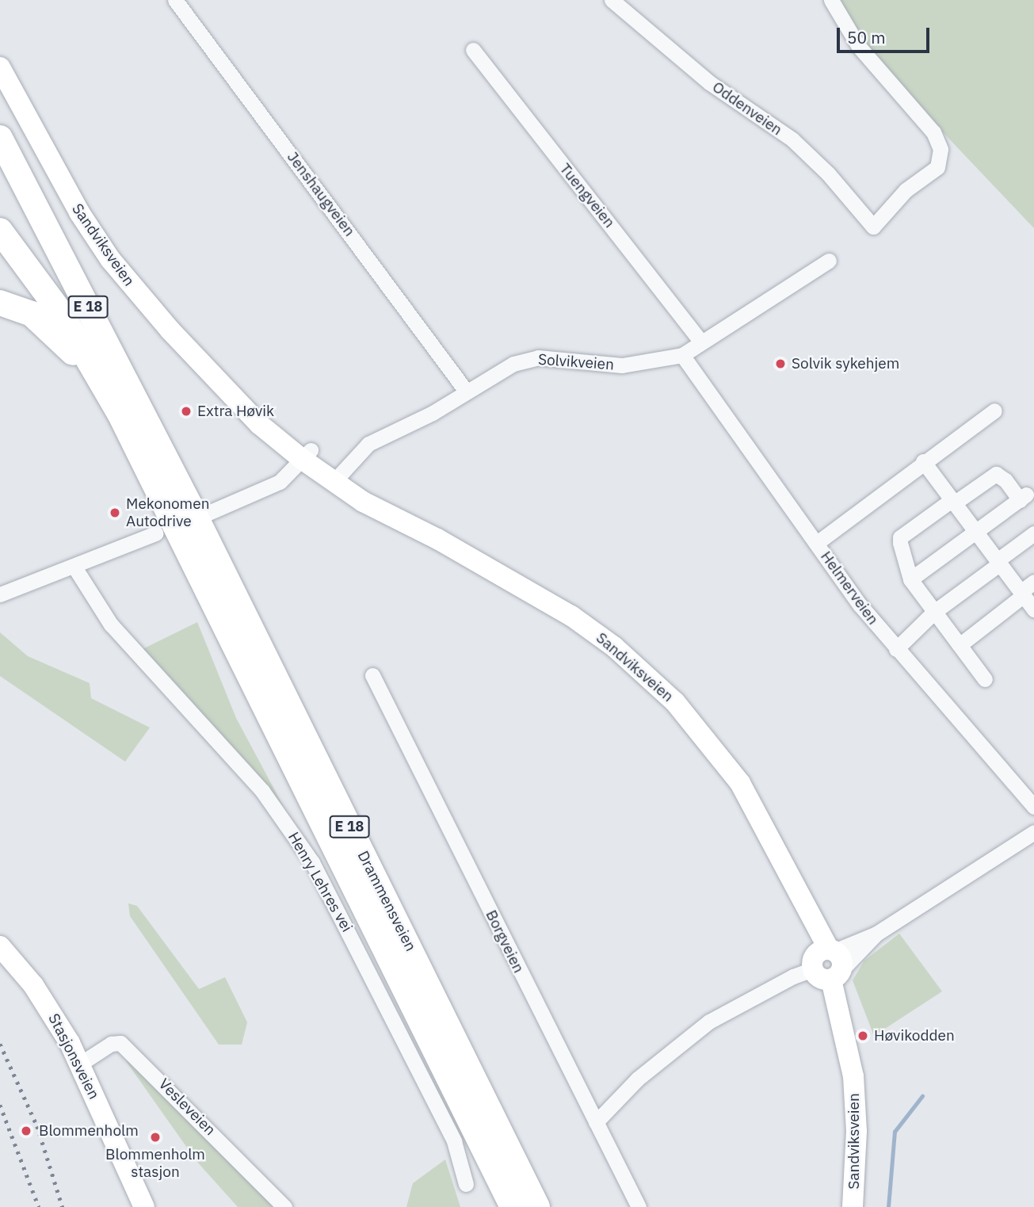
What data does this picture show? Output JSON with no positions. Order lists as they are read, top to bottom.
{
  "streets": {
    "highway": ["E 18", "Drammensveien"],
    "main road": ["Sandviksveien", "Stasjonsveien"],
    "street": [
      "Oddenveien",
      "Jenshaugveien",
      "Tuengveien",
      "Solvikveien",
      "Helmerveien",
      "Henry Lehres vei",
      "Borgveien",
      "Vesleveien"
    ]
  },
  "crossings": [
    ["Jenshaugveien", "Solvikveien"],
    ["Tuengveien", "Solvikveien"],
    ["Sandviksveien", "Solvikveien"],
    ["E 18", "Drammensveien"],
    ["Solvikveien", "Helmerveien"],
    ["Stasjonsveien", "Vesleveien"]
  ],
  "places": [
    "Solvik sykehjem",
    "Extra Høvik",
    "Mekonomen Autodrive",
    "Høvikodden",
    "Blommenholm",
    "Blommenholm stasjon"
  ],
  "scale_bar": "50 m"
}
